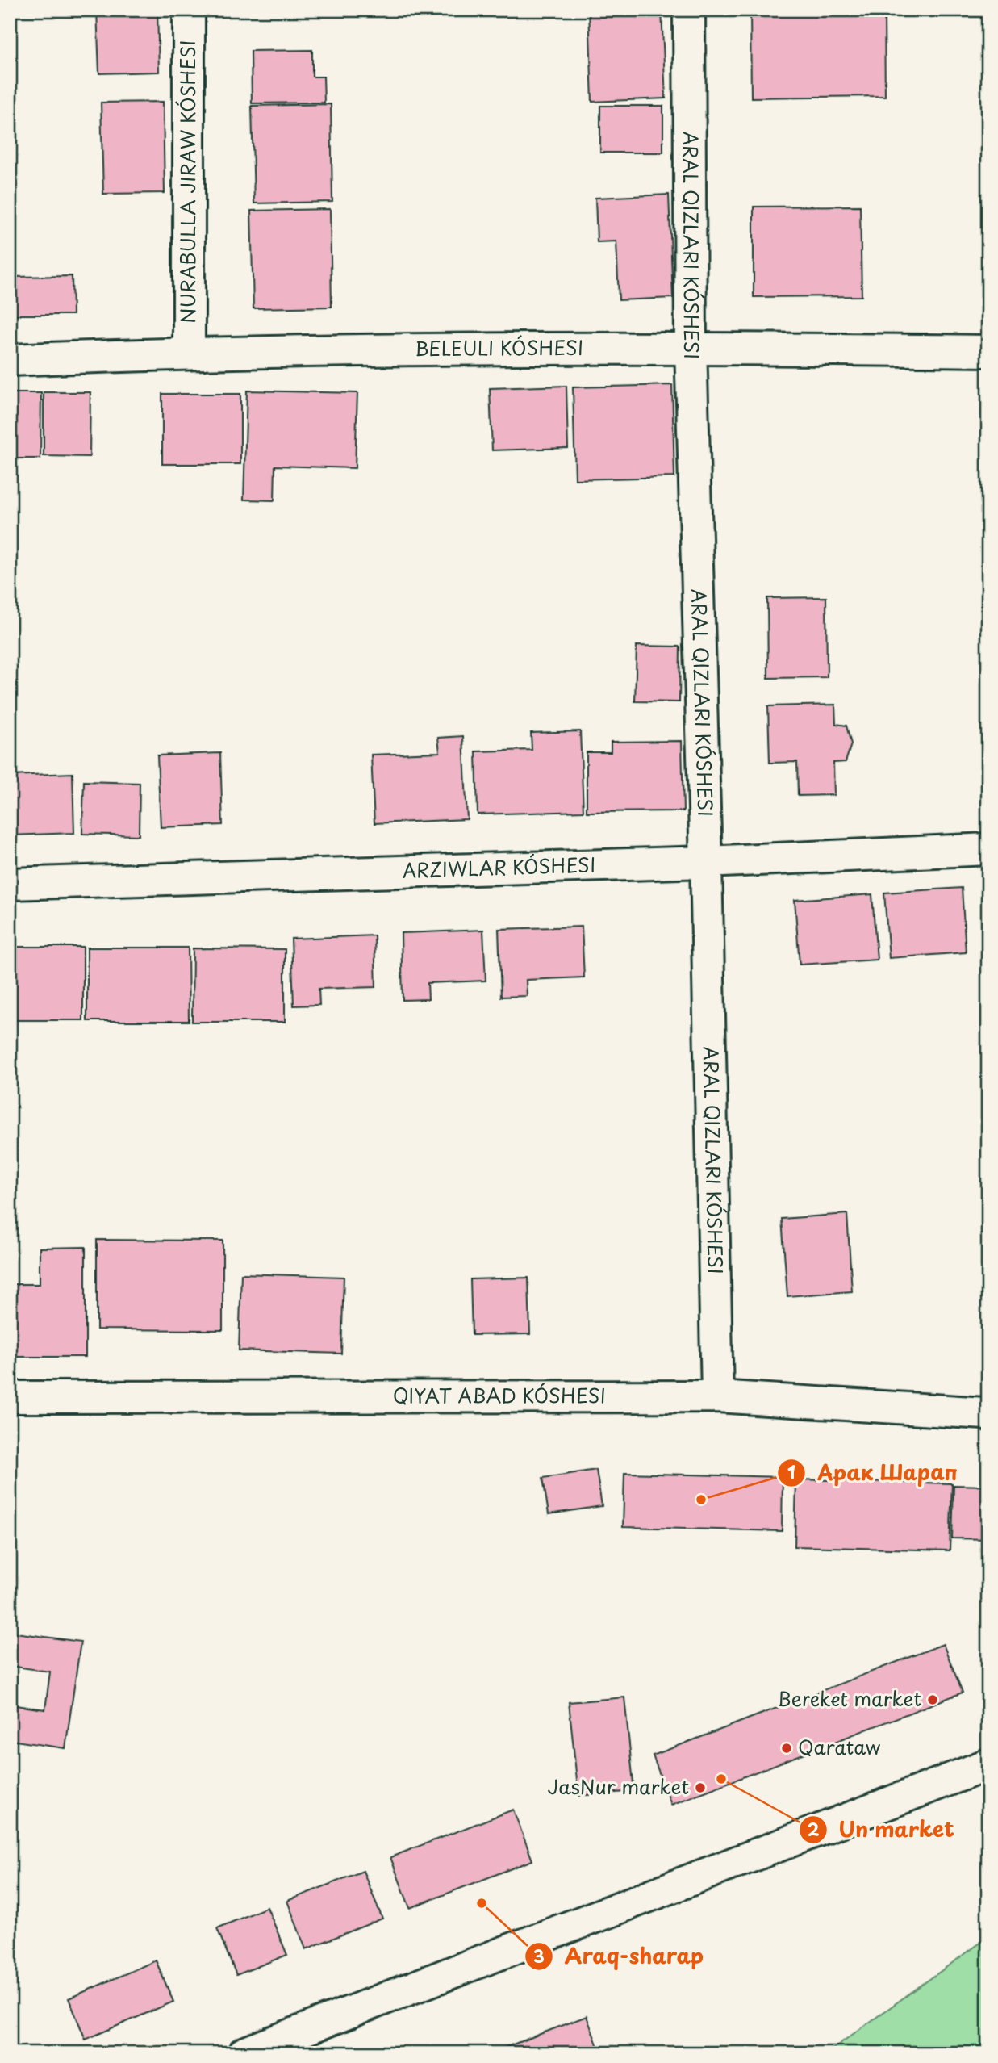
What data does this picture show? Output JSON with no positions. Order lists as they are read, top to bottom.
{
  "streets": {
    "street": ["BELEULI KÓSHESI", "QIYAT ABAD KÓSHESI"]
  },
  "places": [
    "Арак Шарап",
    "Bereket market",
    "Qarataw",
    "Un market",
    "JasNur market",
    "Araq-sharap"
  ]
}
